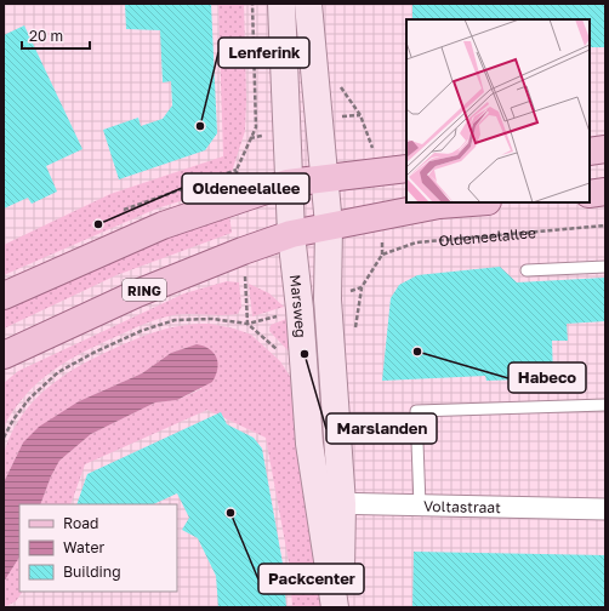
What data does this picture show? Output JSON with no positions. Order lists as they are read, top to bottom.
{
  "streets": {
    "main road": ["RING"],
    "street": ["Marsweg", "Voltastraat"],
    "path": ["Oldeneelallee"]
  },
  "crossings": [
    ["RING", "Marsweg"],
    ["Marsweg", "Voltastraat"]
  ],
  "places": [
    "Lenferink",
    "Oldeneelallee",
    "Habeco",
    "Marslanden",
    "Packcenter"
  ],
  "legend": ["Road", "Water", "Building"],
  "scale_bar": "20 m"
}
